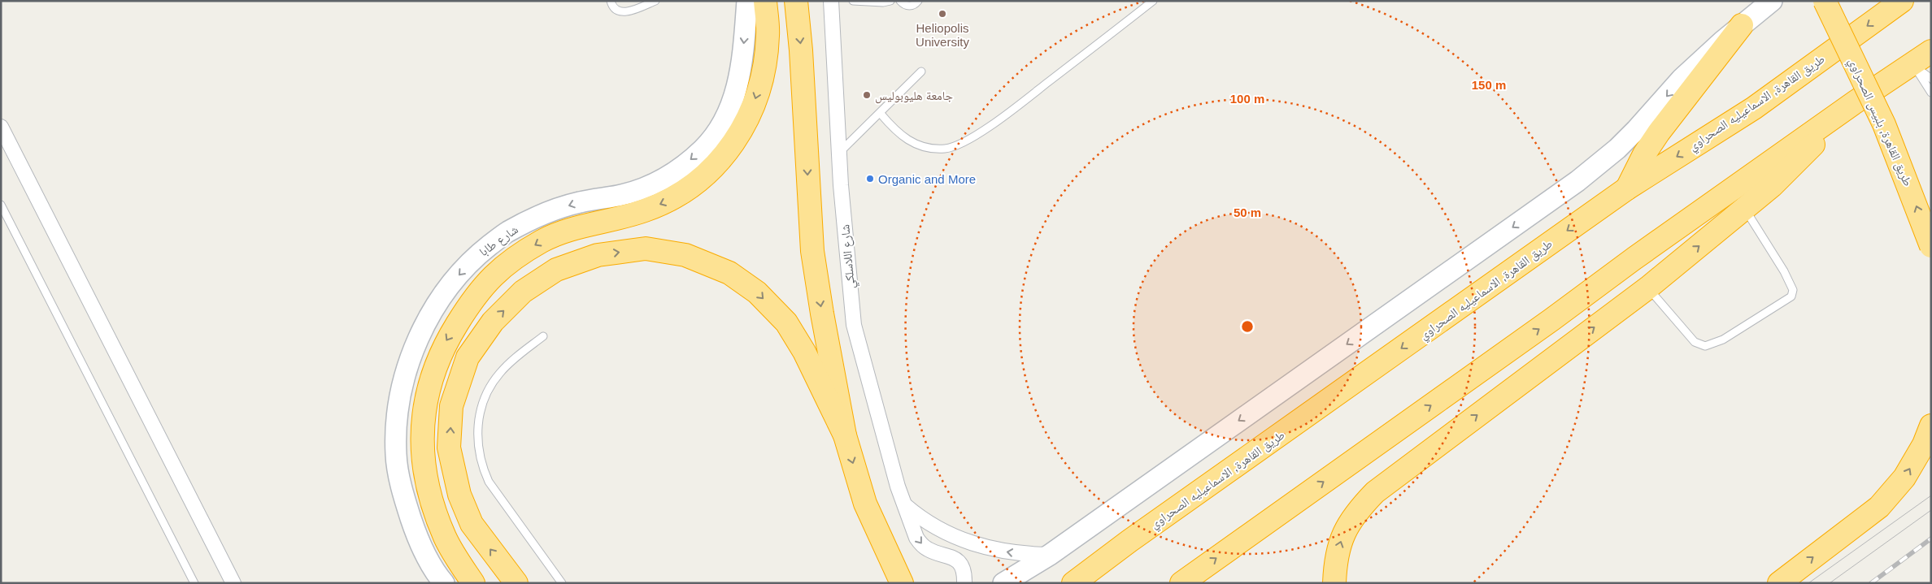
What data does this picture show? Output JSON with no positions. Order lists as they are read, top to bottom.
{
  "streets": {
    "highway": ["طريق القاهرة, الاسماعيليه الصحراوي", "طريق القاهرة, بلبيس الصحراوي"],
    "street": ["شارع طابا", "شارع اللاسلكي"]
  },
  "one_way": ["طريق القاهرة, بلبيس الصحراوي", "شارع طابا"],
  "places": ["Heliopolis University", "جامعة هليوبوليس", "Organic and More"],
  "rings": ["150 m", "100 m", "50 m"]
}
